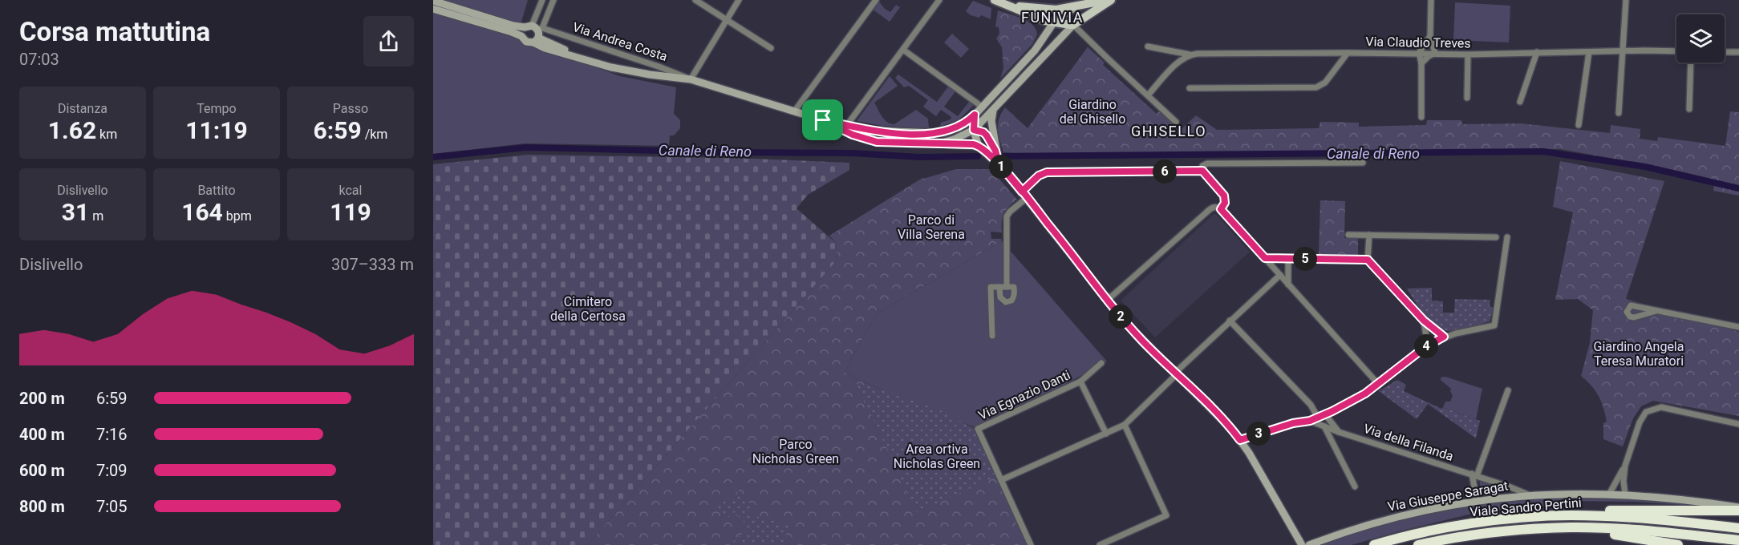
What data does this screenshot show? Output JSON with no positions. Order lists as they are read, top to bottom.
{
  "streets": {
    "highway": ["Viale Sandro Pertini"],
    "main road": ["Via Andrea Costa", "Via Giuseppe Saragat"],
    "street": ["Via Claudio Treves", "Via Egnazio Danti", "Via della Filanda"]
  },
  "crossings": [
    ["Via della Filanda", "Via Giuseppe Saragat"]
  ],
  "districts": ["FUNIVIA", "GHISELLO"],
  "water": ["Canale di Reno"],
  "parks": [
    "Giardino del Ghisello",
    "Parco di Villa Serena",
    "Cimitero della Certosa",
    "Giardino Angela Teresa Muratori",
    "Parco Nicholas Green",
    "Area ortiva Nicholas Green"
  ],
  "page": {
    "heading": ["Corsa mattutina", "07:03"],
    "stats": [
      ["Distanza", "1.62 km"],
      ["Tempo", "11:19"],
      ["Passo", "6:59 /km"],
      ["Dislivello", "31 m"],
      ["Battito", "164 bpm"],
      ["kcal", "119"]
    ],
    "pins": [
      "1",
      "6",
      "5",
      "2",
      "4",
      "3"
    ],
    "chart": ["Dislivello", "307–333 m"],
    "list": [
      {
        "name": "200 m",
        "note": "6:59"
      },
      {
        "name": "400 m",
        "note": "7:16"
      },
      {
        "name": "600 m",
        "note": "7:09"
      },
      {
        "name": "800 m",
        "note": "7:05"
      }
    ]
  }
}
